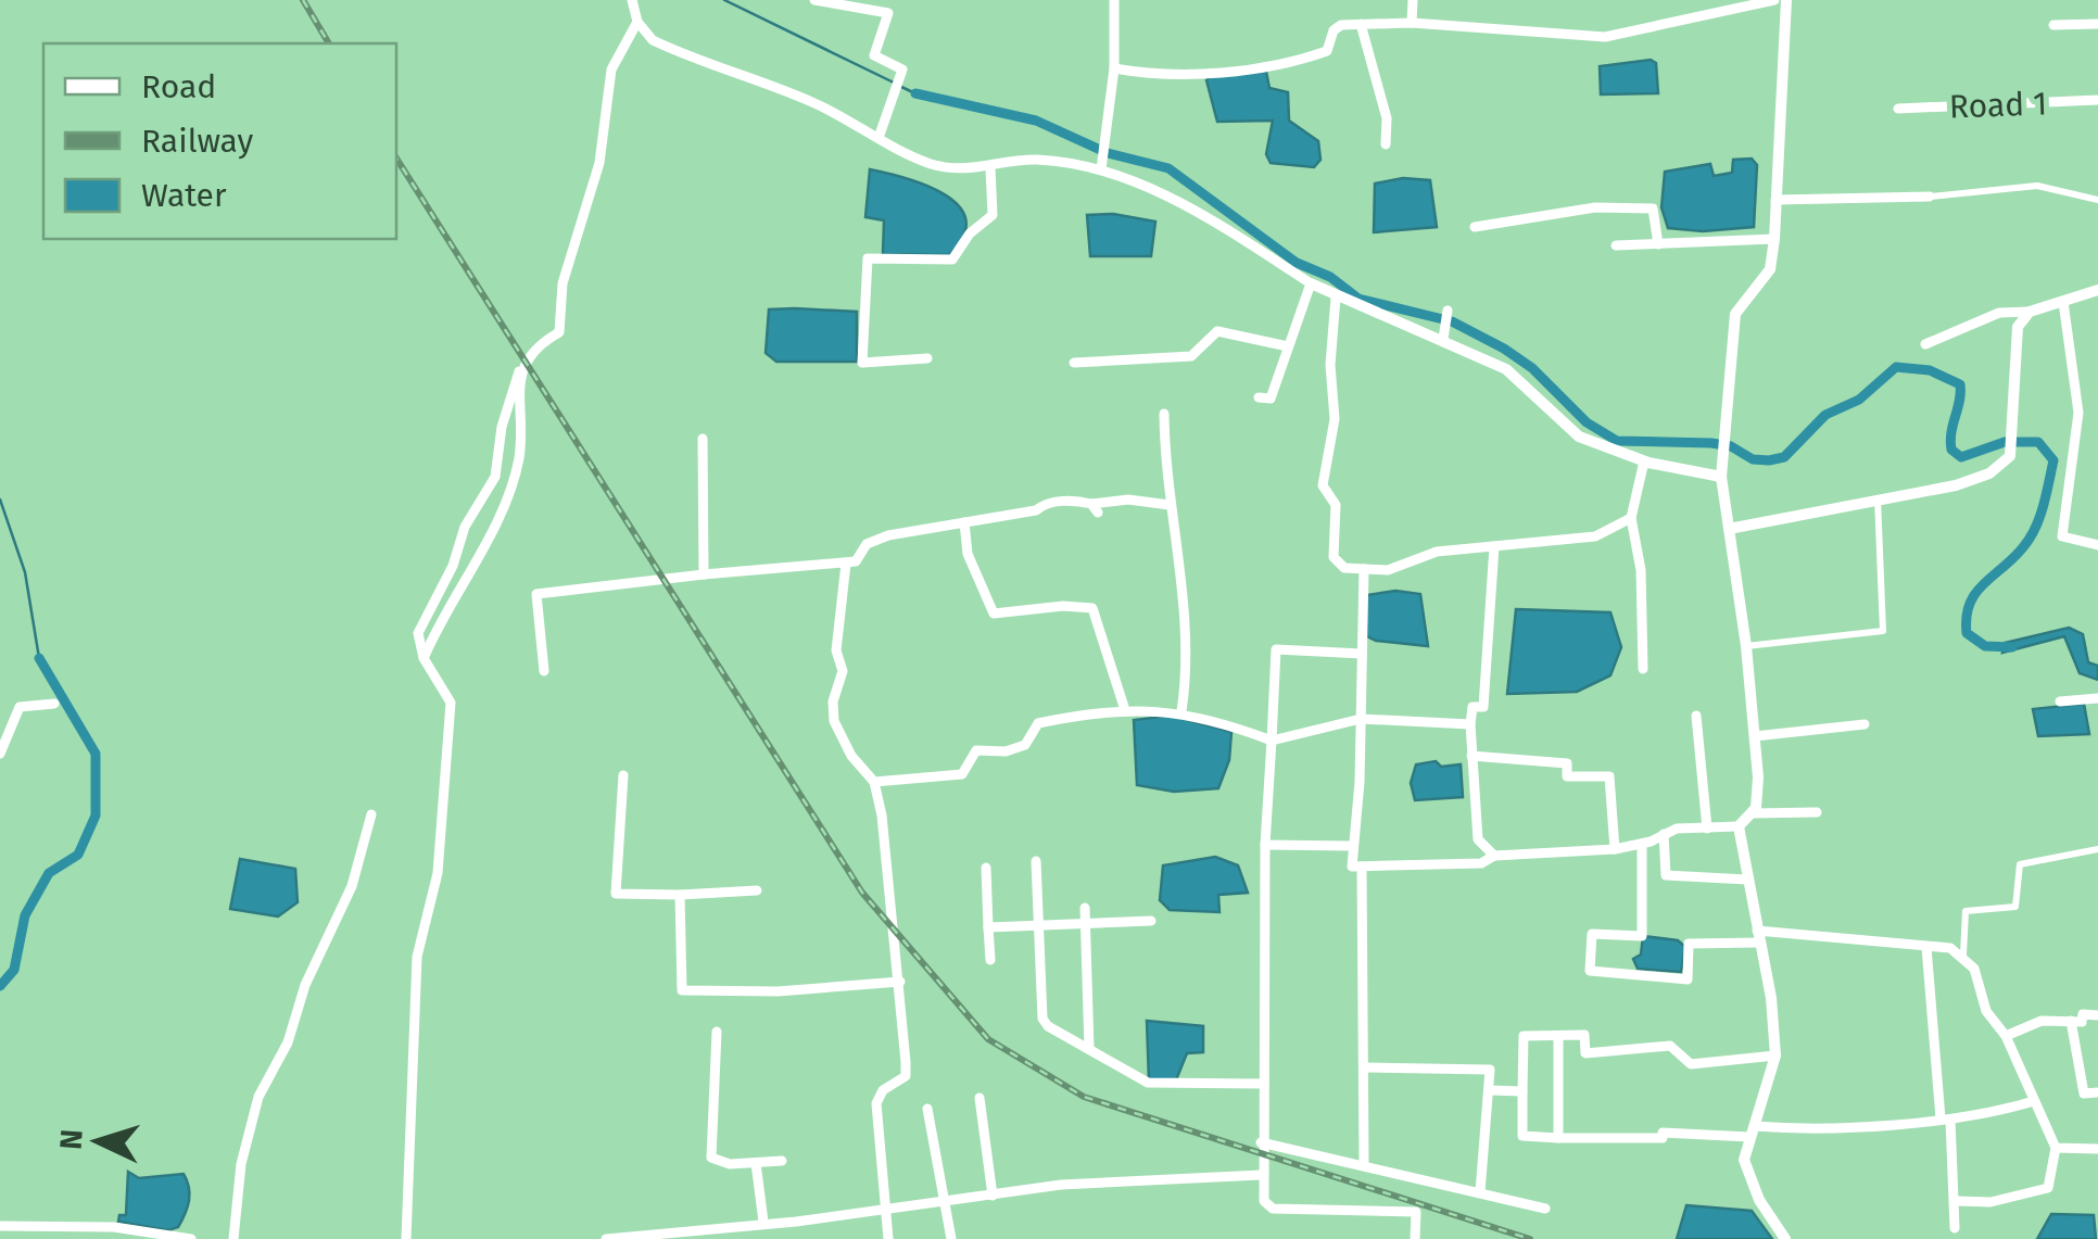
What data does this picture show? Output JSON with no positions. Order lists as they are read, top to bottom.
{
  "streets": {
    "street": ["Road 1"]
  },
  "legend": ["Road", "Railway", "Water"],
  "north": "left"
}
